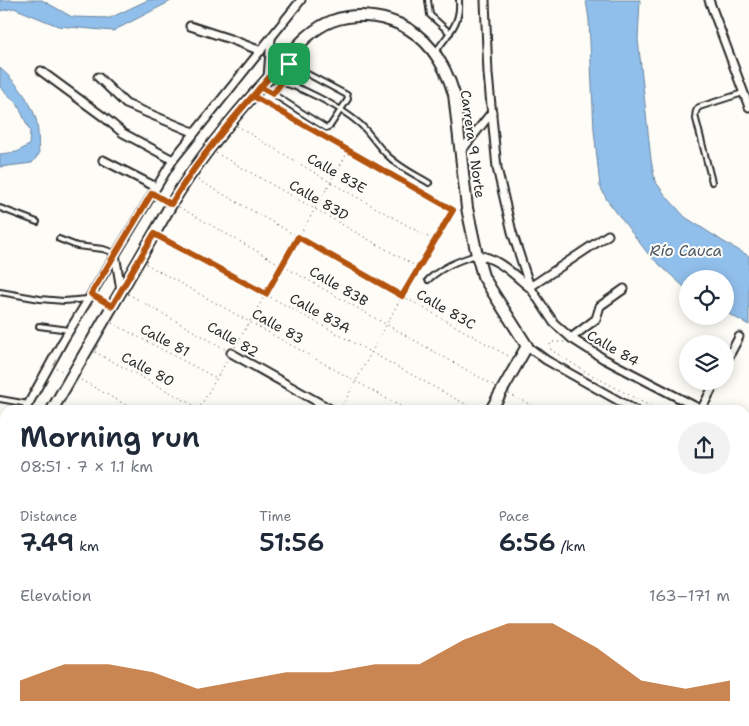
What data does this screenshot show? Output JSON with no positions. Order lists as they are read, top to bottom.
{
  "streets": {
    "street": ["Carrera 9 Norte", "Calle 82", "Calle 84"],
    "path": [
      "Calle 83E",
      "Calle 83D",
      "Calle 83B",
      "Calle 83C",
      "Calle 83A",
      "Calle 83",
      "Calle 81",
      "Calle 80"
    ]
  },
  "crossings": [
    ["Carrera 9 Norte", "Calle 83E"],
    ["Carrera 9 Norte", "Calle 83D"],
    ["Carrera 9 Norte", "Calle 83B"],
    ["Carrera 9 Norte", "Calle 83C"],
    ["Carrera 9 Norte", "Calle 83A"],
    ["Carrera 9 Norte", "Calle 83"],
    ["Carrera 9 Norte", "Calle 82"],
    ["Carrera 9 Norte", "Calle 81"],
    ["Carrera 9 Norte", "Calle 84"],
    ["Carrera 9 Norte", "Calle 80"]
  ],
  "water": ["Río Cauca"],
  "page": {
    "heading": ["Morning run", "08:51 · 7 × 1.1 km"],
    "stats": [
      ["Distance", "7.49 km"],
      ["Time", "51:56"],
      ["Pace", "6:56 /km"]
    ],
    "chart": ["Elevation", "163–171 m"]
  }
}
